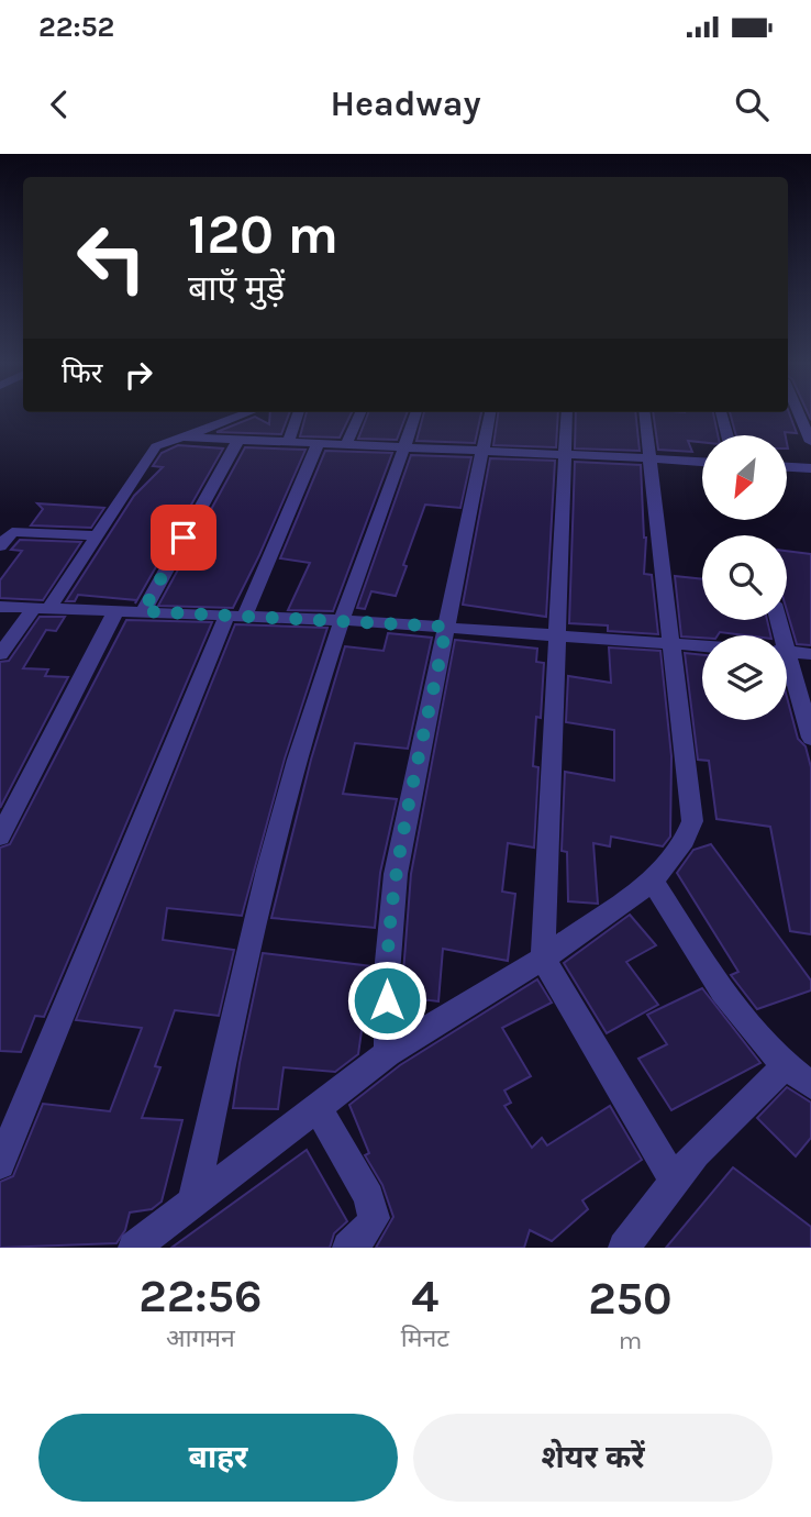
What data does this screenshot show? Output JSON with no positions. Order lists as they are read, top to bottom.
{
  "north": "bottom left",
  "page": {
    "status": "22:52",
    "header": "Headway",
    "turn": ["120 m", "बाएँ मुड़ें"],
    "then": "फिर",
    "eta": [
      "22:56",
      "आगमन",
      "4",
      "मिनट",
      "250",
      "m"
    ],
    "buttons": ["बाहर", "शेयर करें"]
  }
}
